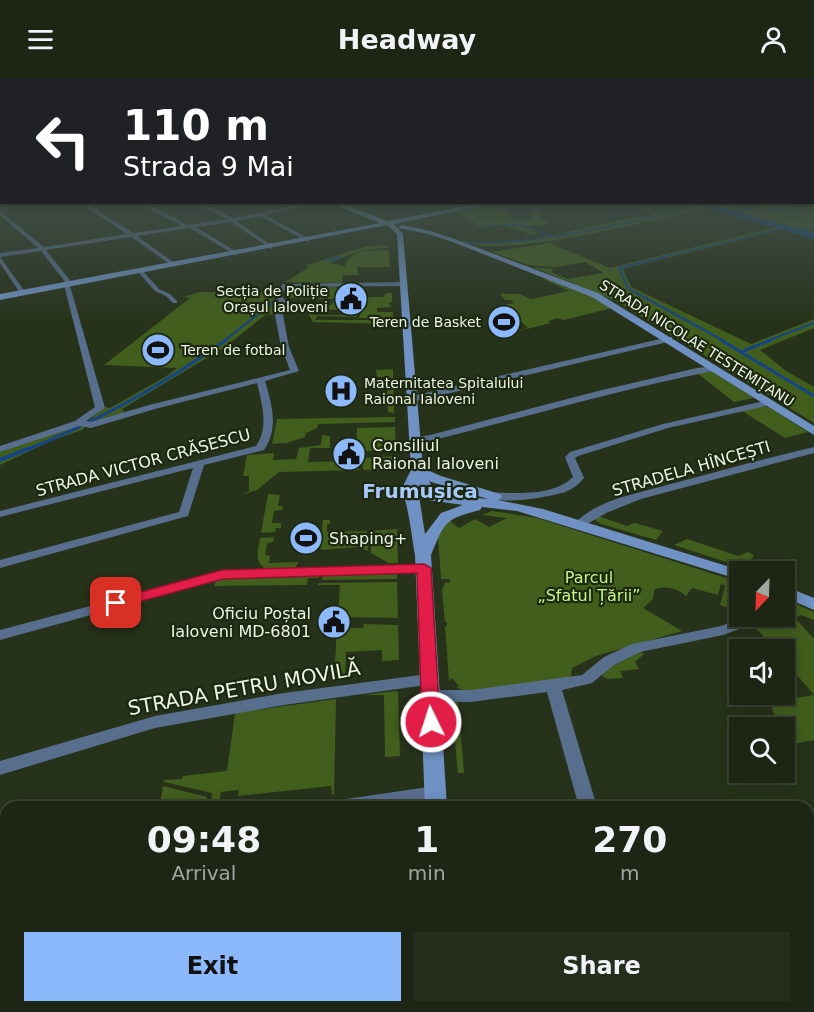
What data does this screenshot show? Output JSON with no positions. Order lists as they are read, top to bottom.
{
  "streets": {
    "main road": ["STRADA NICOLAE TESTEMIȚANU"],
    "street": ["STRADA VICTOR CRĂSESCU", "STRADELA HÎNCEȘTI", "STRADA PETRU MOVILĂ"]
  },
  "districts": ["Frumușica"],
  "parks": ["Parcul „Sfatul Țării”"],
  "places": {
    "public building": ["Secția de Poliție Orașul Ialoveni", "Consiliul Raional Ialoveni", "Oficiu Poștal Ialoveni MD-6801"],
    "sports": ["Teren de Basket", "Teren de fotbal", "Shaping+"],
    "hospital": ["Maternitatea Spitalului Raional Ialoveni"]
  },
  "north": "bottom left",
  "page": {
    "header": "Headway",
    "turn": ["110 m", "Strada 9 Mai"],
    "eta": [
      "09:48",
      "Arrival",
      "1",
      "min",
      "270",
      "m"
    ],
    "buttons": ["Exit", "Share"]
  }
}
